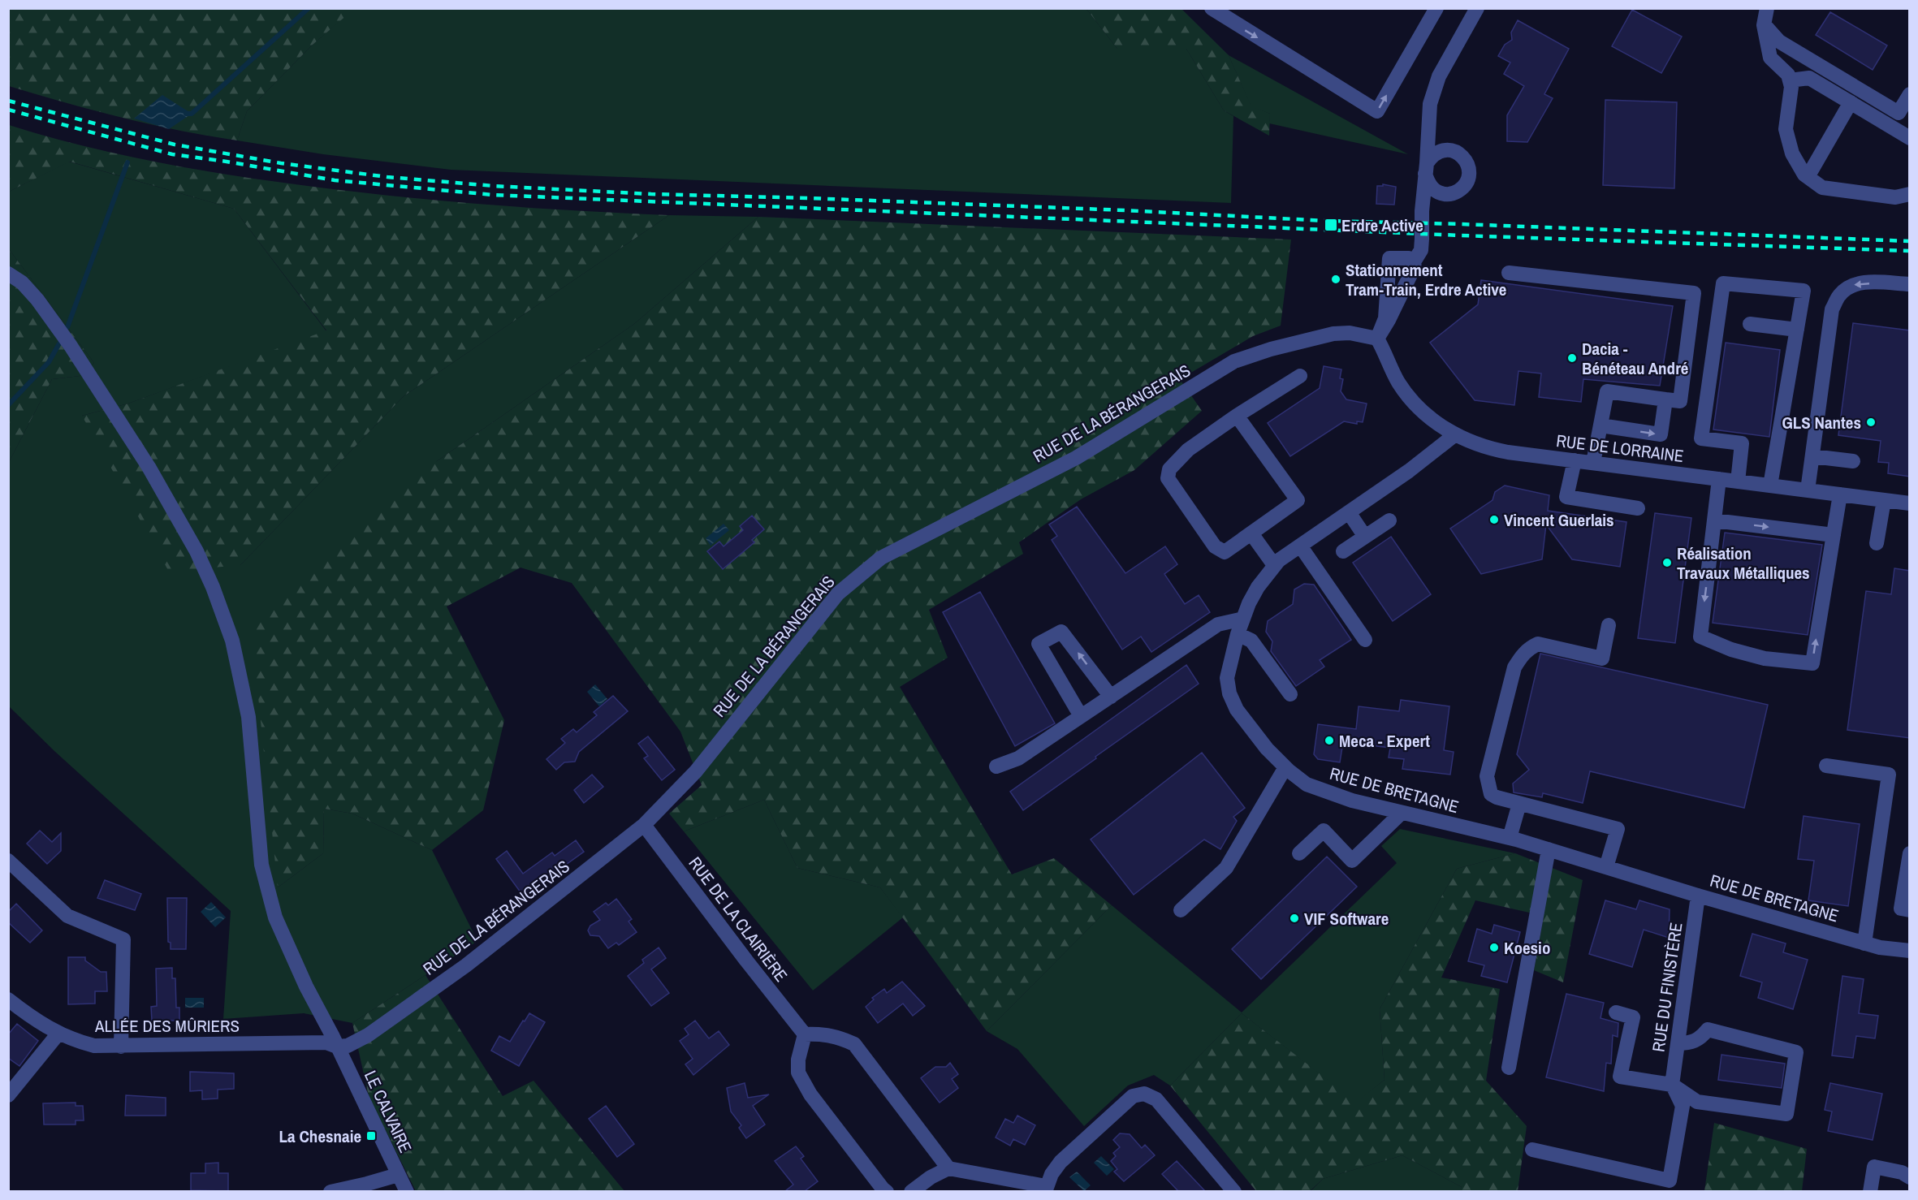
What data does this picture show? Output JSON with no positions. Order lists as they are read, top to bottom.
{
  "streets": {
    "street": [
      "RUE DE LA BÉRANGERAIS",
      "RUE DE LORRAINE",
      "RUE DE BRETAGNE",
      "RUE DE LA CLAIRIÈRE",
      "RUE DU FINISTÈRE",
      "ALLÉE DES MÛRIERS",
      "LE CALVAIRE"
    ]
  },
  "crossings": [
    ["RUE DE LA BÉRANGERAIS", "RUE DE LORRAINE"],
    ["RUE DE LA BÉRANGERAIS", "RUE DE LA CLAIRIÈRE"],
    ["RUE DE LA BÉRANGERAIS", "ALLÉE DES MÛRIERS"],
    ["RUE DE LA BÉRANGERAIS", "LE CALVAIRE"],
    ["RUE DE LORRAINE", "RUE DE BRETAGNE"],
    ["RUE DE BRETAGNE", "RUE DU FINISTÈRE"],
    ["ALLÉE DES MÛRIERS", "LE CALVAIRE"]
  ],
  "places": {
    "transit": ["Erdre Active", "La Chesnaie"],
    "other": [
      "Stationnement Tram-Train, Erdre Active",
      "Dacia - Bénéteau André",
      "GLS Nantes",
      "Vincent Guerlais",
      "Réalisation Travaux Métalliques",
      "Meca - Expert",
      "VIF Software",
      "Koesio"
    ]
  }
}
